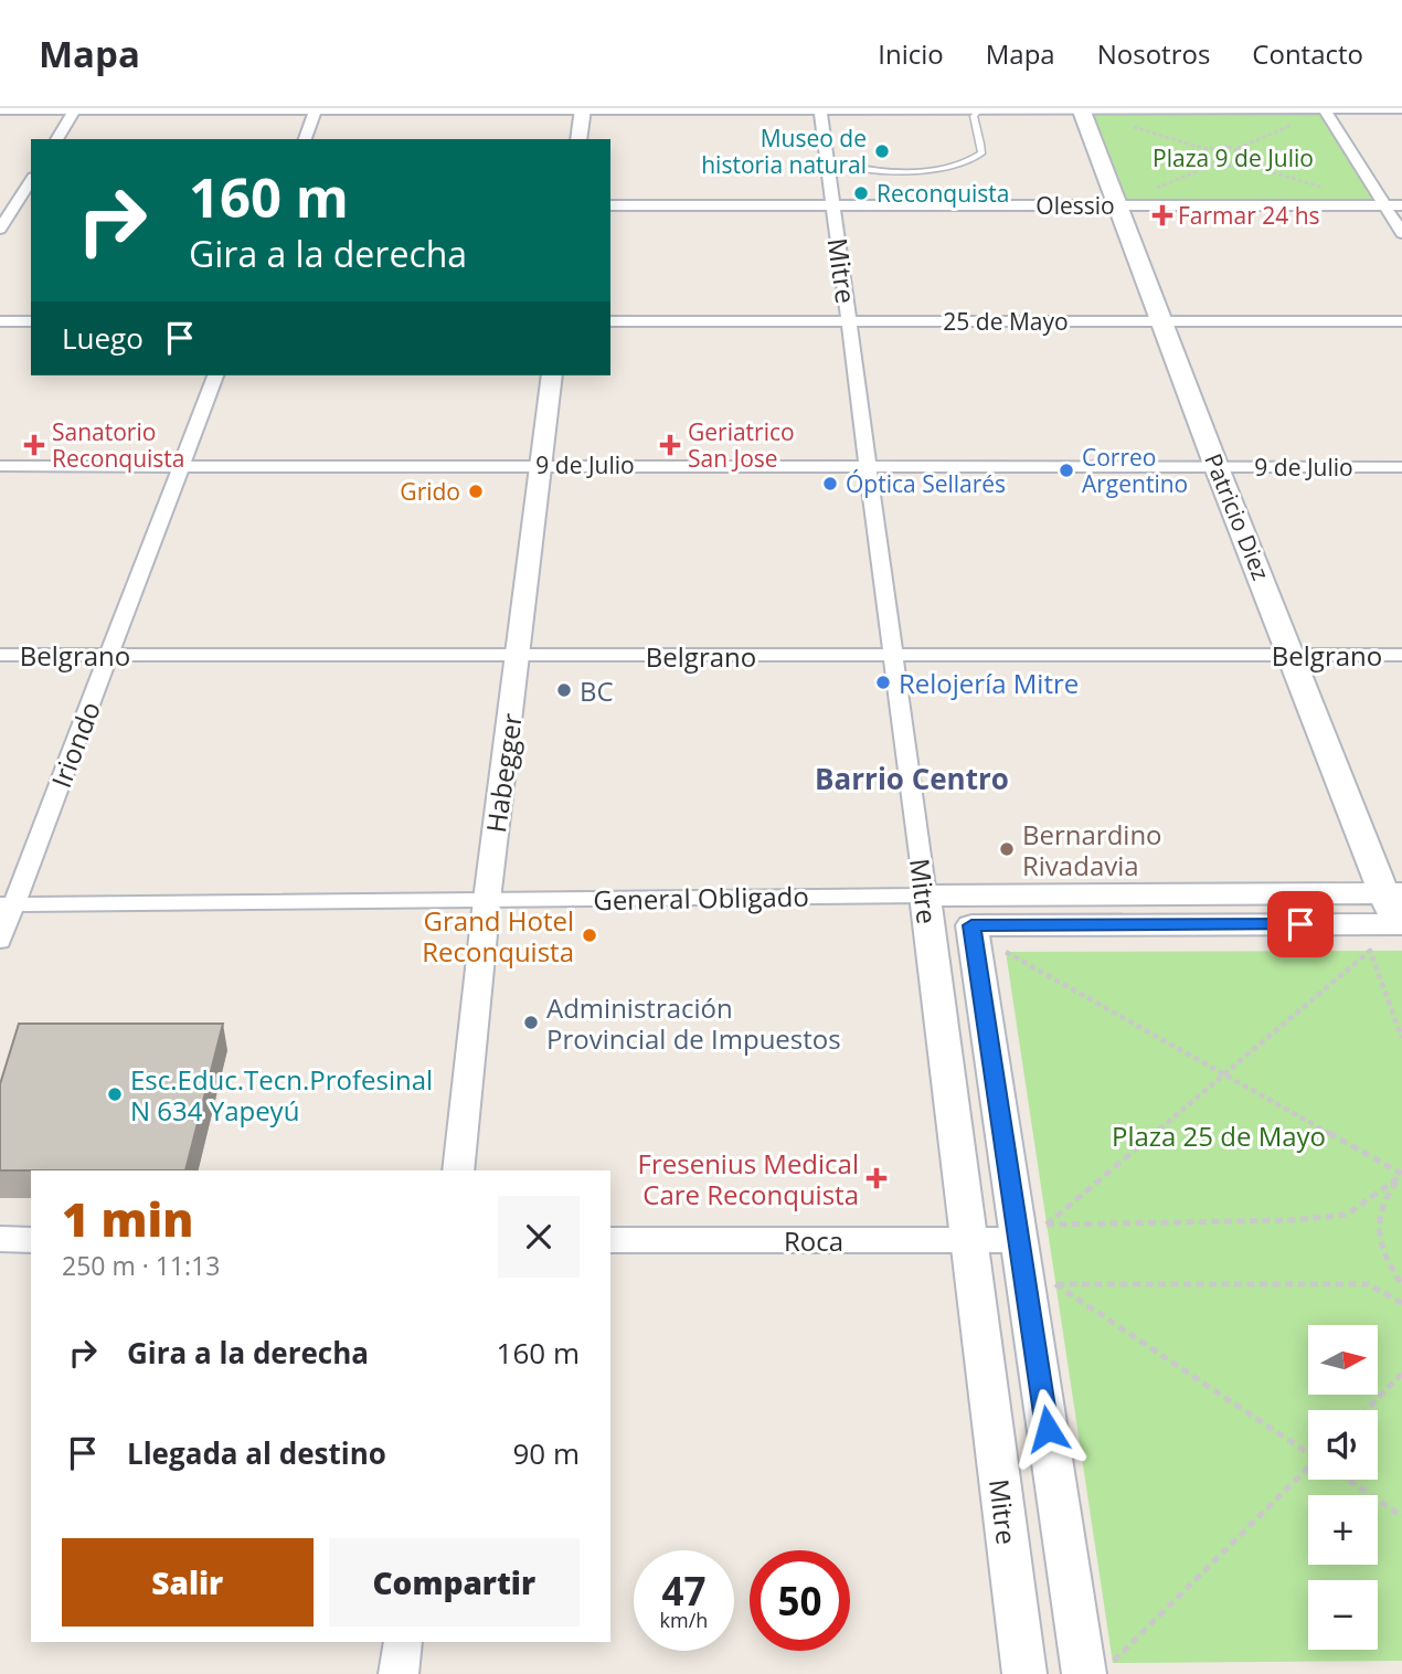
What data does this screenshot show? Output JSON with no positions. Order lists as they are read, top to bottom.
{
  "streets": {
    "main road": ["Mitre", "Patricio Diez", "General Obligado"],
    "street": [
      "Olessio",
      "25 de Mayo",
      "9 de Julio",
      "Belgrano",
      "Iriondo",
      "Habegger",
      "Roca"
    ]
  },
  "crossings": [
    ["Olessio", "Mitre"],
    ["Olessio", "Patricio Diez"],
    ["Mitre", "25 de Mayo"],
    ["Mitre", "9 de Julio"],
    ["Mitre", "Patricio Diez"],
    ["Mitre", "Belgrano"],
    ["Mitre", "General Obligado"],
    ["Mitre", "Roca"],
    ["25 de Mayo", "Patricio Diez"],
    ["9 de Julio", "Patricio Diez"],
    ["9 de Julio", "Iriondo"],
    ["9 de Julio", "Habegger"],
    ["Patricio Diez", "Belgrano"],
    ["Patricio Diez", "General Obligado"],
    ["Belgrano", "Iriondo"],
    ["Belgrano", "Habegger"],
    ["Iriondo", "General Obligado"],
    ["Habegger", "General Obligado"]
  ],
  "districts": ["Barrio Centro"],
  "parks": ["Plaza 9 de Julio", "Plaza 25 de Mayo"],
  "places": {
    "other": [
      "Museo de historia natural",
      "Reconquista",
      "Correo Argentino",
      "Óptica Sellarés",
      "Grido",
      "Relojería Mitre",
      "BC",
      "Bernardino Rivadavia",
      "Grand Hotel Reconquista",
      "Administración Provincial de Impuestos",
      "Esc.Educ.Tecn.Profesinal N 634 Yapeyú"
    ],
    "health": [
      "Farmar 24 hs",
      "Sanatorio Reconquista",
      "Geriatrico San Jose",
      "Fresenius Medical Care Reconquista"
    ]
  },
  "north": "right",
  "page": {
    "header": "Mapa",
    "nav": [
      "Inicio",
      "Mapa",
      "Nosotros",
      "Contacto"
    ],
    "turn": ["160 m", "Gira a la derecha"],
    "then": "Luego",
    "heading": ["1 min", "250 m · 11:13"],
    "list": [
      {
        "name": "Gira a la derecha",
        "value": "160 m"
      },
      {
        "name": "Llegada al destino",
        "value": "90 m"
      }
    ],
    "map_buttons": ["+", "−"],
    "buttons": ["Salir", "Compartir"],
    "speed": "47 km/h",
    "limit": "50"
  }
}
